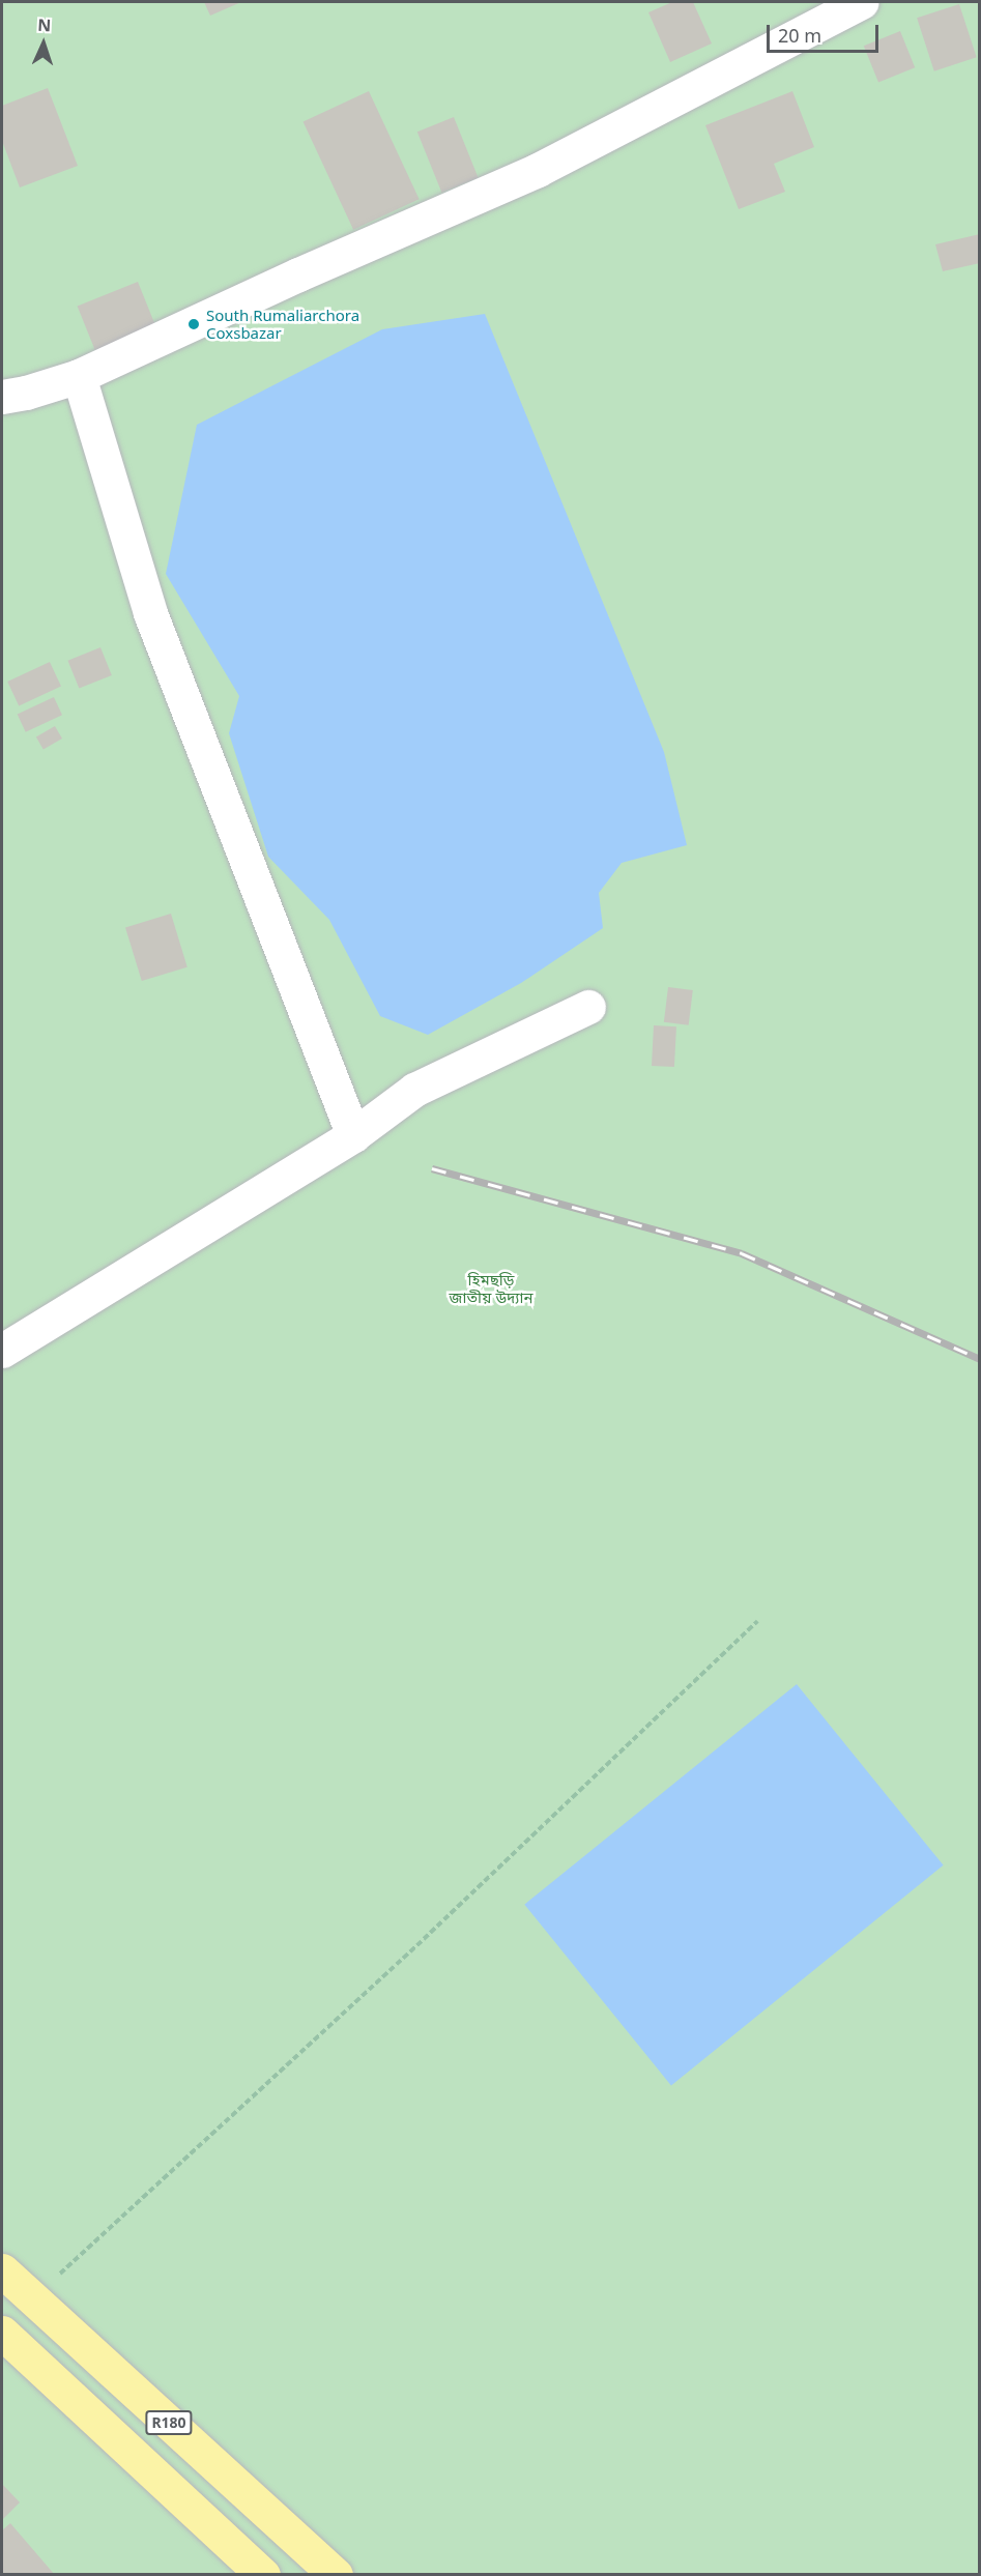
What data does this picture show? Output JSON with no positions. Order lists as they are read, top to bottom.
{
  "streets": {
    "main road": ["R180"]
  },
  "parks": ["হিমছড়ি জাতীয় উদ্যান"],
  "places": ["South Rumaliarchora Coxsbazar"],
  "scale_bar": "20 m",
  "north": "top"
}
